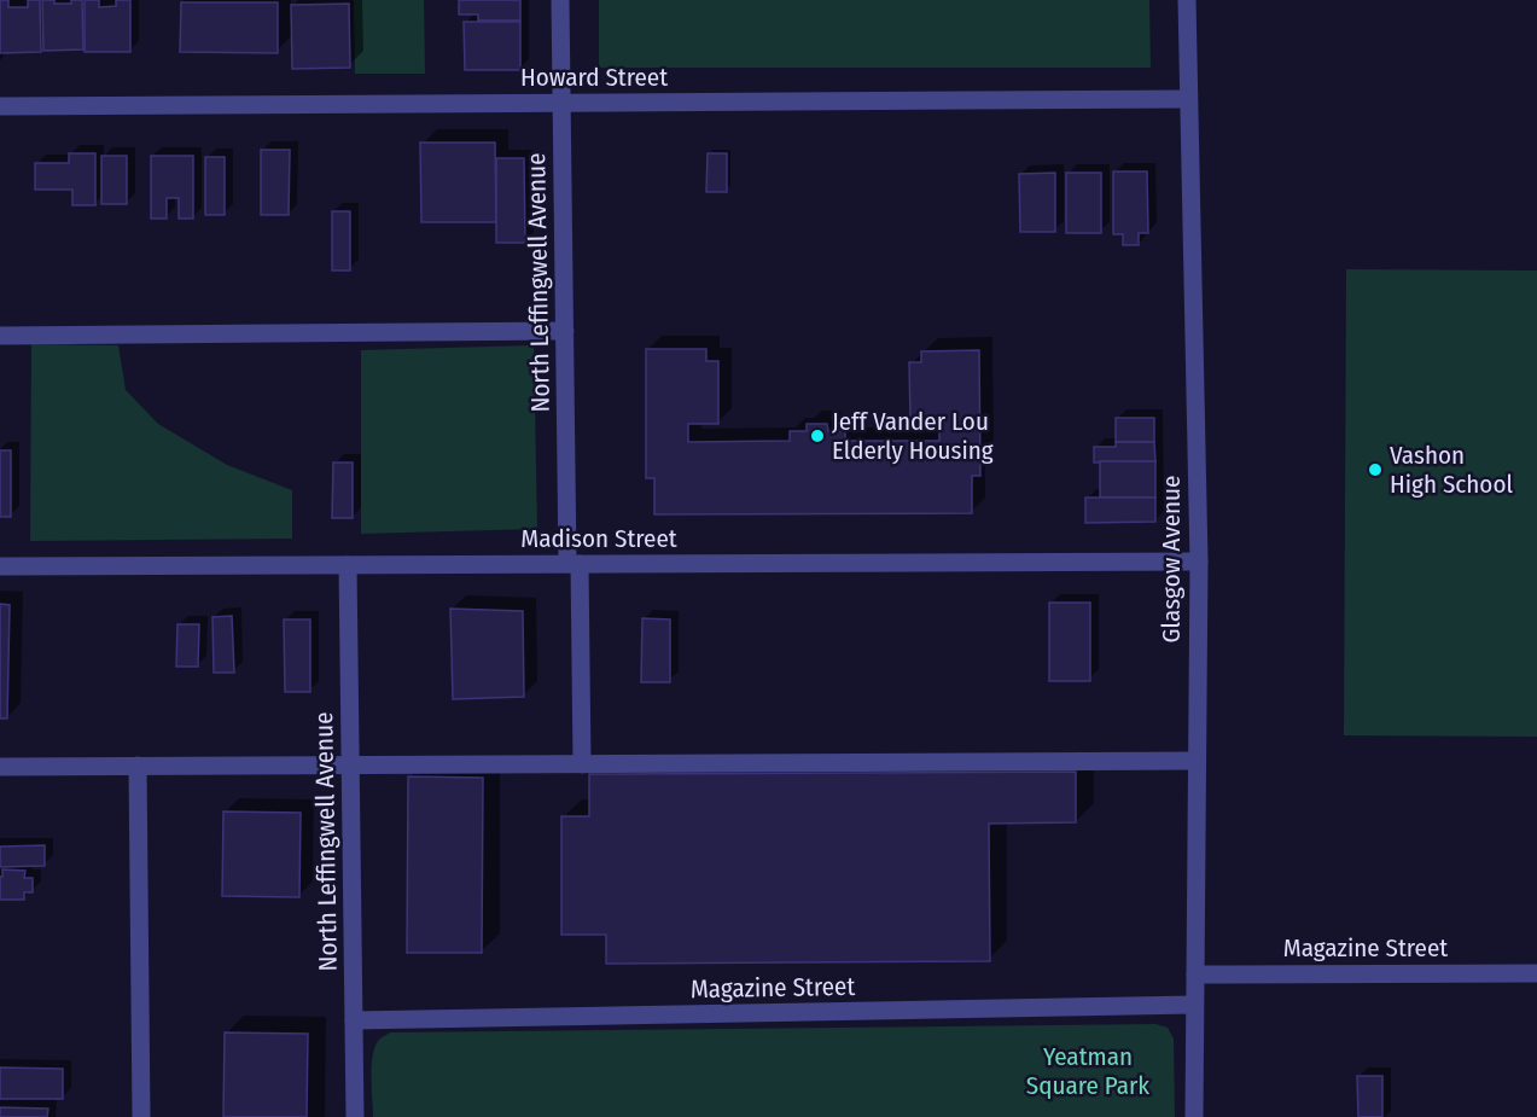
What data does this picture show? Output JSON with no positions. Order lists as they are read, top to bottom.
{
  "streets": {
    "street": [
      "Howard Street",
      "North Leffingwell Avenue",
      "Madison Street",
      "Glasgow Avenue",
      "Magazine Street"
    ]
  },
  "crossings": [
    ["Howard Street", "North Leffingwell Avenue"],
    ["Howard Street", "Glasgow Avenue"],
    ["North Leffingwell Avenue", "Madison Street"],
    ["North Leffingwell Avenue", "Magazine Street"],
    ["Madison Street", "Glasgow Avenue"],
    ["Glasgow Avenue", "Magazine Street"]
  ],
  "parks": ["Yeatman Square Park"],
  "places": ["Jeff Vander Lou Elderly Housing", "Vashon High School"]
}
